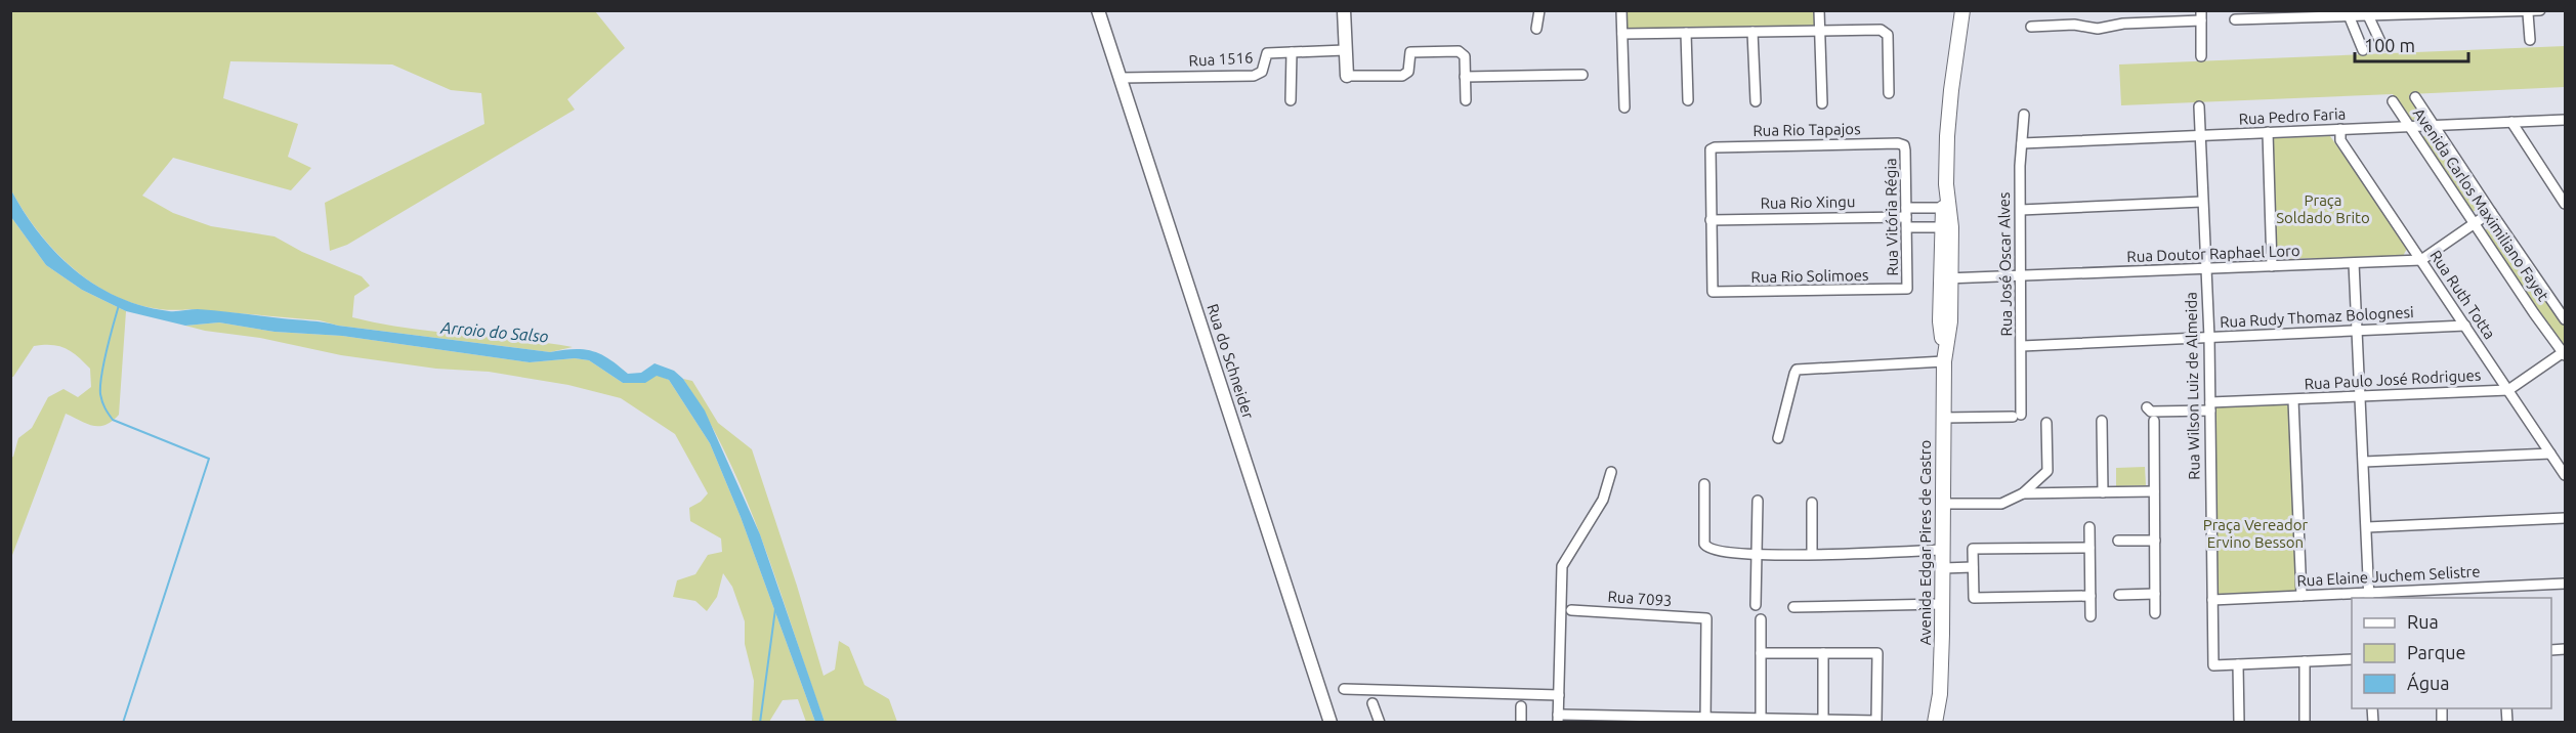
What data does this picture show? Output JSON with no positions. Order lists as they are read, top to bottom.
{
  "streets": {
    "main road": ["Avenida Edgar Pires de Castro"],
    "street": [
      "Rua 1516",
      "Rua Pedro Faria",
      "Rua Rio Tapajos",
      "Rua Rio Xingu",
      "Avenida Carlos Maximiliano Fayet",
      "Rua Vitória Régia",
      "Rua Doutor Raphael Loro",
      "Rua José Oscar Alves",
      "Rua Rio Solimoes",
      "Rua Ruth Totta",
      "Rua Rudy Thomaz Bolognesi",
      "Rua do Schneider",
      "Rua Paulo José Rodrigues",
      "Rua Wilson Luiz de Almeida",
      "Rua Elaine Juchem Selistre",
      "Rua 7093"
    ]
  },
  "crossings": [
    ["Rua 1516", "Rua do Schneider"],
    ["Rua Pedro Faria", "Avenida Carlos Maximiliano Fayet"],
    ["Rua Pedro Faria", "Rua José Oscar Alves"],
    ["Rua Pedro Faria", "Rua Ruth Totta"],
    ["Rua Pedro Faria", "Rua Wilson Luiz de Almeida"],
    ["Rua Rio Tapajos", "Rua Rio Xingu"],
    ["Rua Rio Tapajos", "Rua Vitória Régia"],
    ["Rua Rio Tapajos", "Rua Rio Solimoes"],
    ["Rua Rio Xingu", "Rua Vitória Régia"],
    ["Rua Rio Xingu", "Rua Rio Solimoes"],
    ["Rua Rio Xingu", "Avenida Edgar Pires de Castro"],
    ["Rua Vitória Régia", "Rua Rio Solimoes"],
    ["Rua Doutor Raphael Loro", "Rua José Oscar Alves"],
    ["Rua Doutor Raphael Loro", "Rua Ruth Totta"],
    ["Rua Doutor Raphael Loro", "Rua Wilson Luiz de Almeida"],
    ["Rua Doutor Raphael Loro", "Avenida Edgar Pires de Castro"],
    ["Rua José Oscar Alves", "Rua Rudy Thomaz Bolognesi"],
    ["Rua José Oscar Alves", "Avenida Edgar Pires de Castro"],
    ["Rua Ruth Totta", "Rua Rudy Thomaz Bolognesi"],
    ["Rua Ruth Totta", "Rua Paulo José Rodrigues"],
    ["Rua Rudy Thomaz Bolognesi", "Rua Wilson Luiz de Almeida"],
    ["Rua Paulo José Rodrigues", "Rua Wilson Luiz de Almeida"],
    ["Rua Wilson Luiz de Almeida", "Rua Elaine Juchem Selistre"]
  ],
  "water": ["Arroio do Salso"],
  "parks": ["Praça Soldado Brito", "Praça Vereador Ervino Besson"],
  "legend": ["Rua", "Parque", "Água"],
  "scale_bar": "100 m"
}
